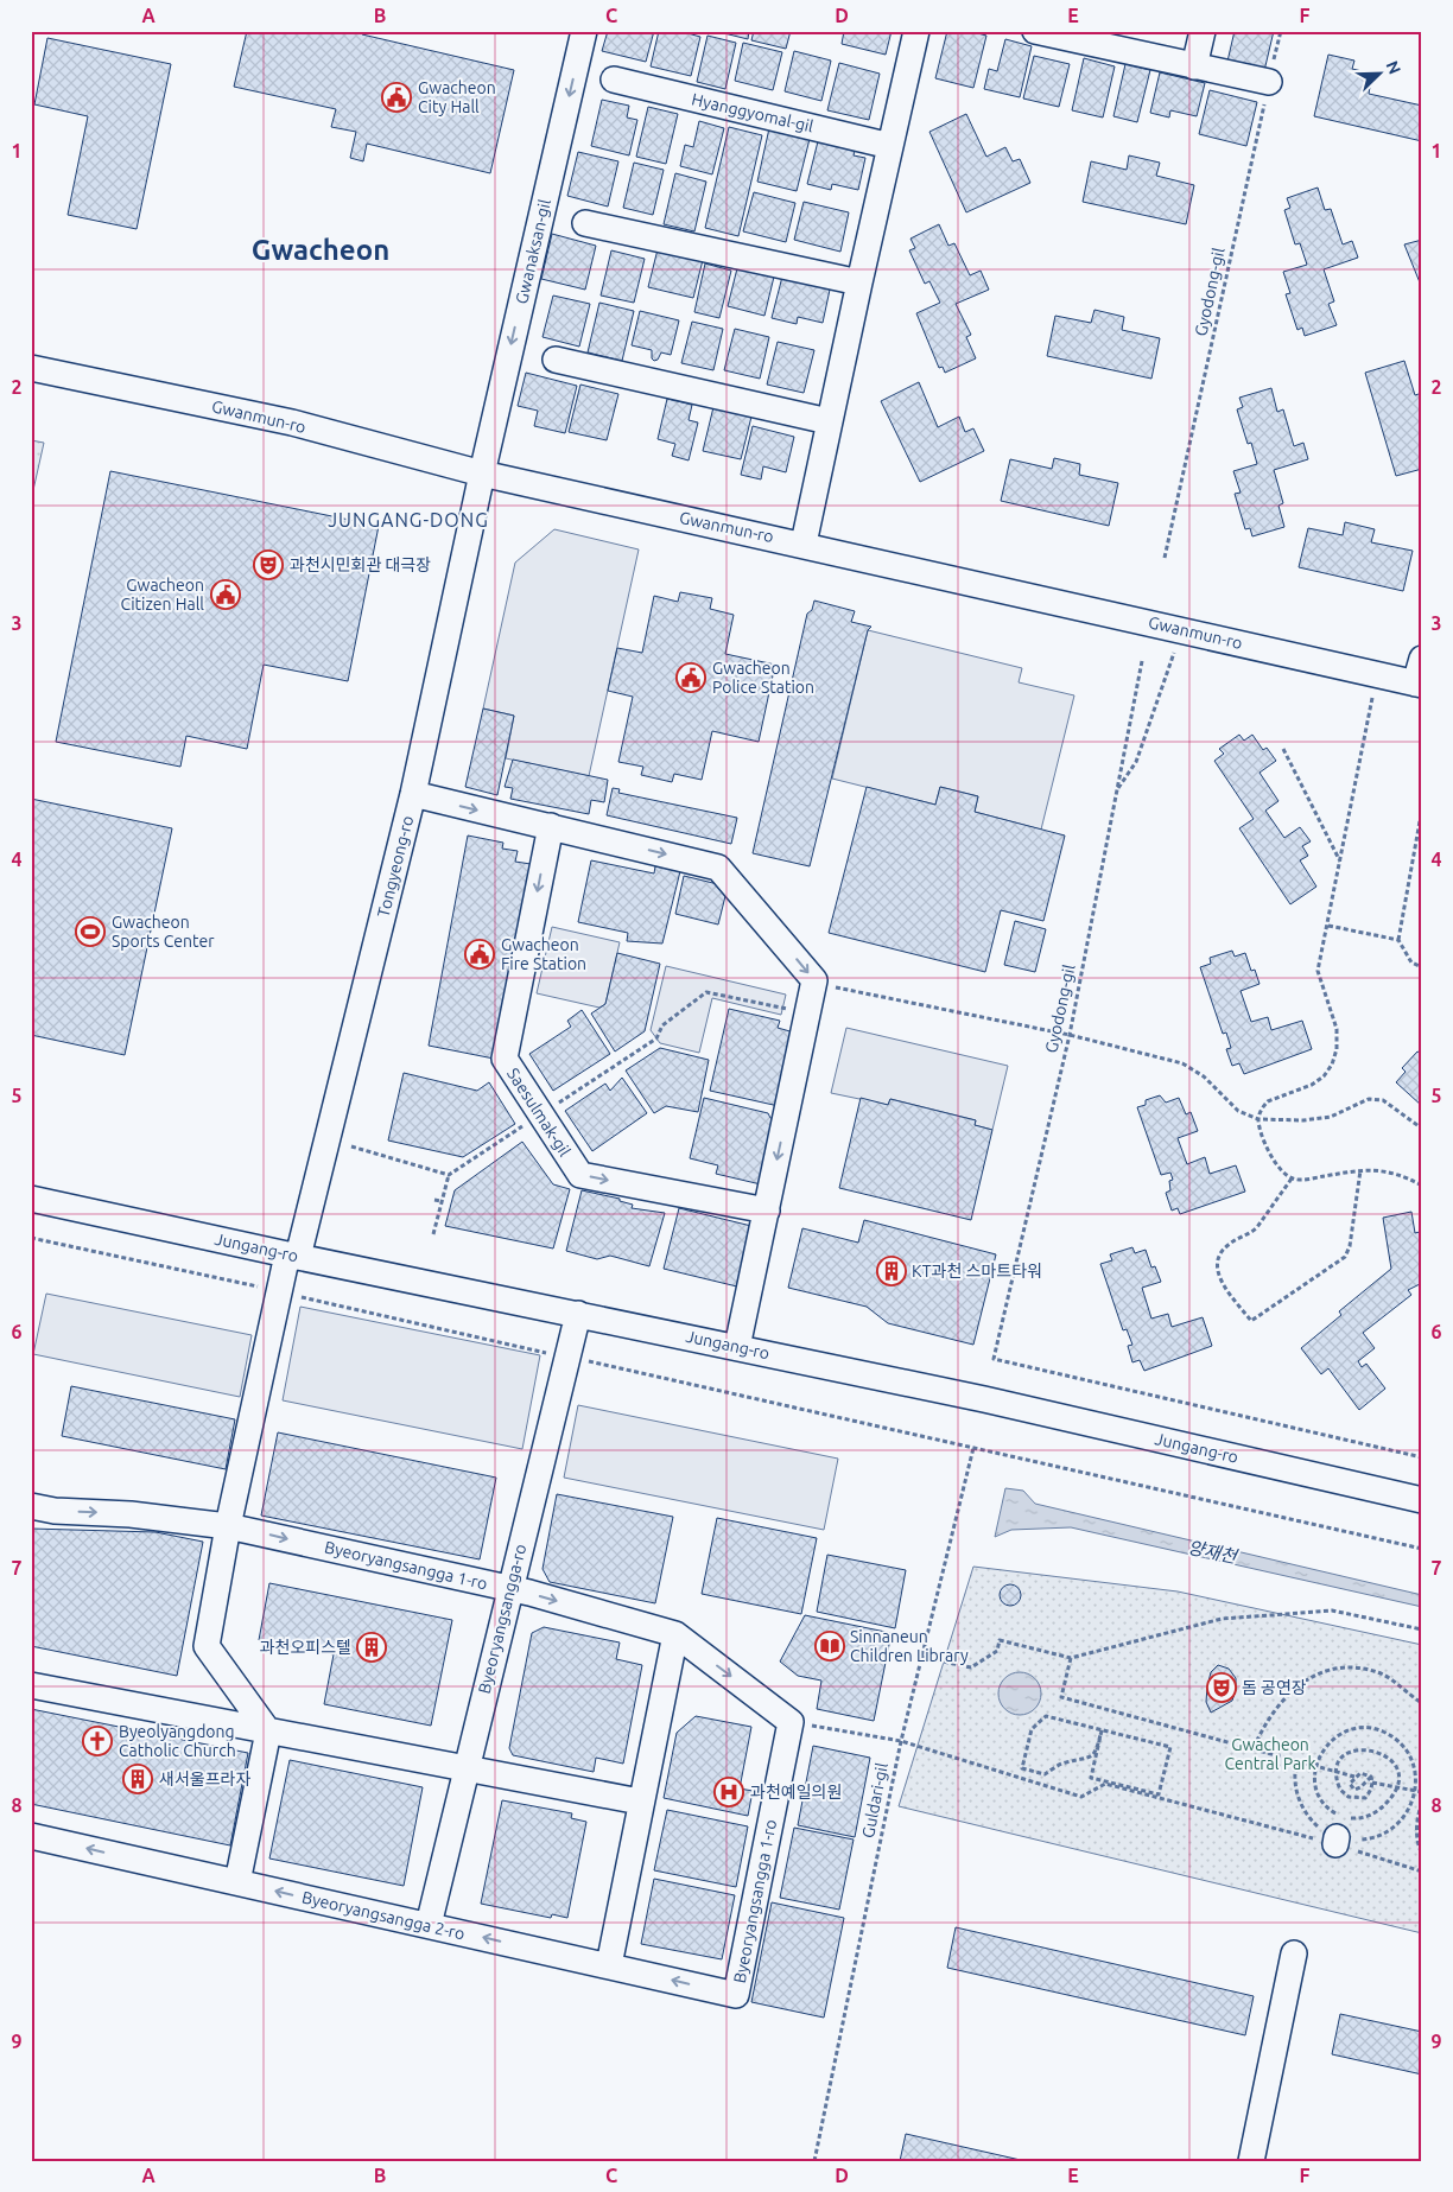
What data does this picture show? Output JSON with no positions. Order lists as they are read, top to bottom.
{
  "streets": {
    "street": [
      "Hyanggyomal-gil",
      "Gwanaksan-gil",
      "Gwanmun-ro",
      "Tongyeong-ro",
      "Saesulmak-gil",
      "Jungang-ro",
      "Byeoryangsangga 1-ro",
      "Byeoryangsangga-ro",
      "Byeoryangsangga 2-ro"
    ],
    "path": ["Gyodong-gil", "Guldari-gil"]
  },
  "crossings": [
    ["Gwanaksan-gil", "Gwanmun-ro"],
    ["Gwanaksan-gil", "Tongyeong-ro"],
    ["Gwanmun-ro", "Tongyeong-ro"],
    ["Tongyeong-ro", "Jungang-ro"],
    ["Tongyeong-ro", "Byeoryangsangga 1-ro"],
    ["Jungang-ro", "Byeoryangsangga-ro"],
    ["Byeoryangsangga 1-ro", "Byeoryangsangga-ro"],
    ["Byeoryangsangga 1-ro", "Byeoryangsangga 2-ro"],
    ["Byeoryangsangga-ro", "Byeoryangsangga 2-ro"]
  ],
  "one_way": ["Gwanaksan-gil"],
  "districts": ["Gwacheon", "JUNGANG-DONG"],
  "water": ["양재천"],
  "parks": ["Gwacheon Central Park"],
  "places": {
    "public building": [
      "Gwacheon City Hall",
      "Gwacheon Citizen Hall",
      "Gwacheon Police Station",
      "Gwacheon Fire Station"
    ],
    "theatre": ["과천시민회관 대극장", "돔 공연장"],
    "sports": ["Gwacheon Sports Center"],
    "building": ["KT과천 스마트타워", "과천오피스텔", "새서울프라자"],
    "library": ["Sinnaneun Children Library"],
    "church": ["Byeolyangdong Catholic Church"],
    "hospital": ["과천예일의원"]
  },
  "north": "top right",
  "grid": {
    "columns": [
      "A",
      "B",
      "C",
      "D",
      "E",
      "F"
    ],
    "rows": [
      "1",
      "2",
      "3",
      "4",
      "5",
      "6",
      "7",
      "8",
      "9"
    ]
  }
}
